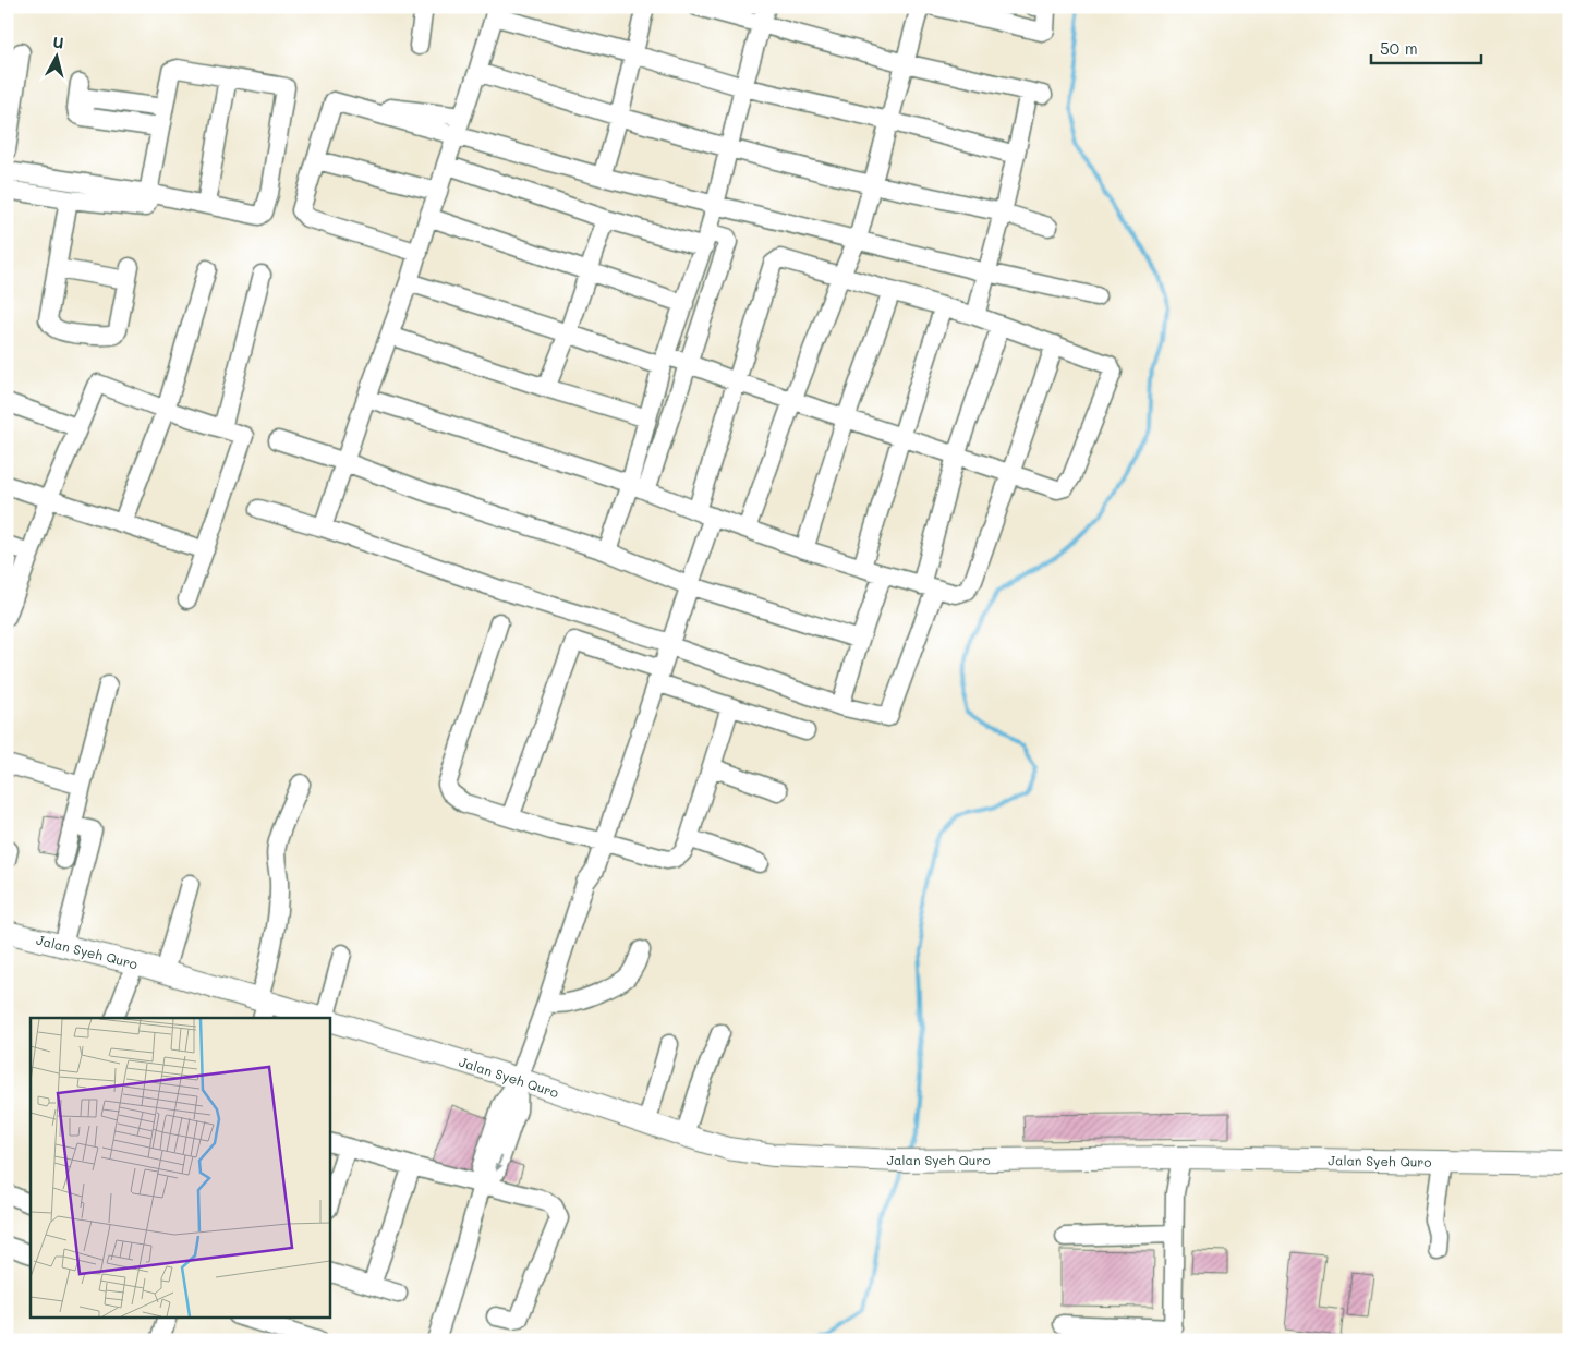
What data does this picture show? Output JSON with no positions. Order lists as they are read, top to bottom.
{
  "streets": {
    "main road": ["Jalan Syeh Quro"]
  },
  "scale_bar": "50 m",
  "north": "top"
}
